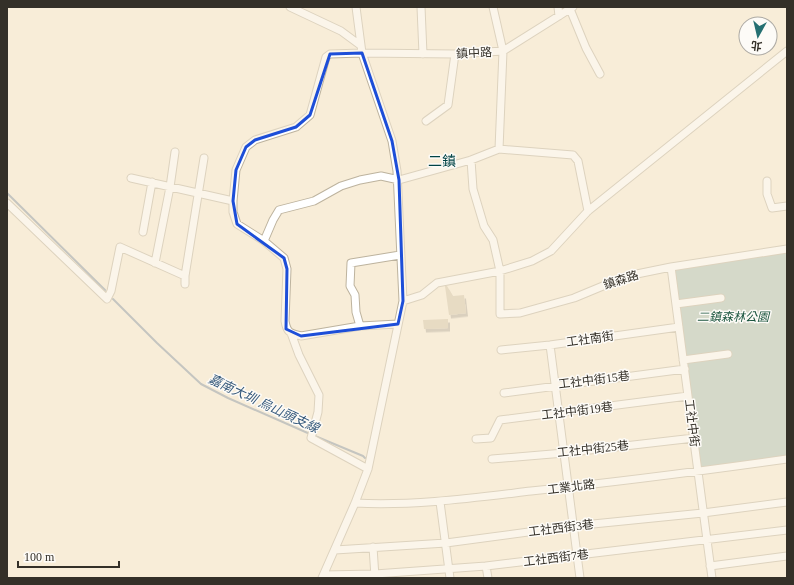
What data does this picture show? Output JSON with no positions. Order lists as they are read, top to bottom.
{
  "streets": {
    "street": [
      "鎮中路",
      "鎮森路",
      "工社南街",
      "工社中街15巷",
      "工社中街19巷",
      "工社中街",
      "工社中街25巷",
      "工業北路",
      "工社西街3巷",
      "工社西街7巷"
    ]
  },
  "crossings": [
    ["鎮森路", "工社中街"],
    ["工社南街", "工社中街"],
    ["工社中街15巷", "工社中街"],
    ["工社中街19巷", "工社中街"],
    ["工社中街", "工社中街25巷"],
    ["工社中街", "工業北路"],
    ["工社中街", "工社西街3巷"],
    ["工社中街", "工社西街7巷"]
  ],
  "districts": ["二鎮"],
  "water": ["嘉南大圳 烏山頭支線"],
  "parks": ["二鎮森林公園"],
  "scale_bar": "100 m",
  "north": "bottom"
}
